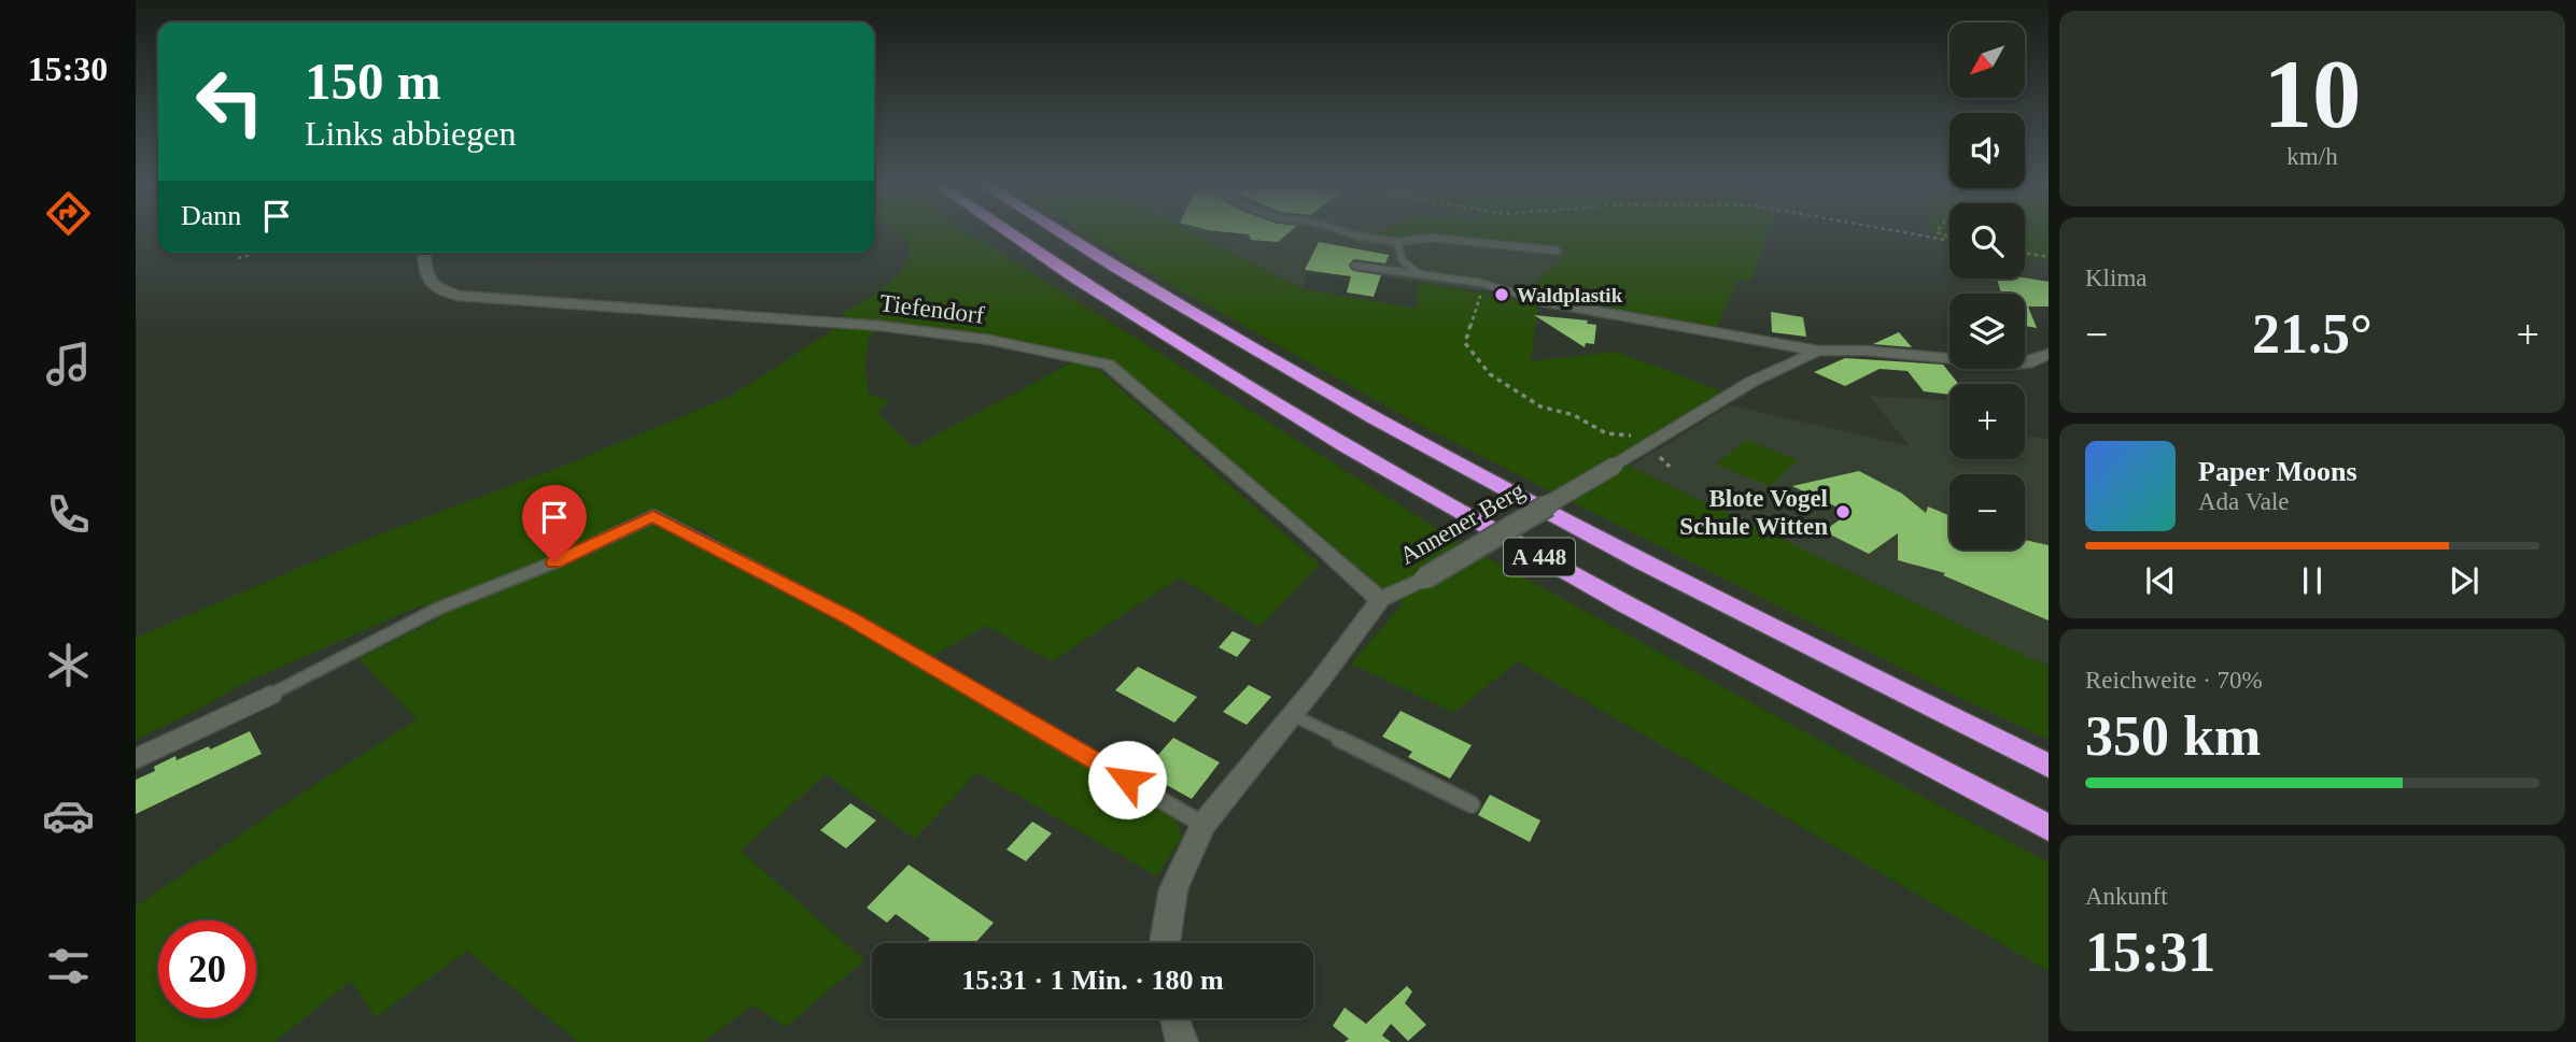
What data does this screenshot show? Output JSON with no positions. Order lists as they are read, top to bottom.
{
  "streets": {
    "highway": ["A 448"],
    "street": ["Tiefendorf", "Annener Berg"]
  },
  "crossings": [
    ["Tiefendorf", "Annener Berg"]
  ],
  "places": ["Waldplastik", "Blote Vogel Schule Witten"],
  "north": "bottom left",
  "page": {
    "tabs": "15:30",
    "tile": [
      ["10", "km/h"],
      "Klima",
      ["Reichweite · 70%", "350 km"],
      ["Ankunft", "15:31"]
    ],
    "map_buttons": ["+", "−"],
    "turn": ["150 m", "Links abbiegen"],
    "then": "Dann",
    "heat": ["−", "21.5°", "+"],
    "song": ["Paper Moons", "Ada Vale"],
    "limit": "20",
    "trip": "15:31 · 1 Min. · 180 m"
  }
}
